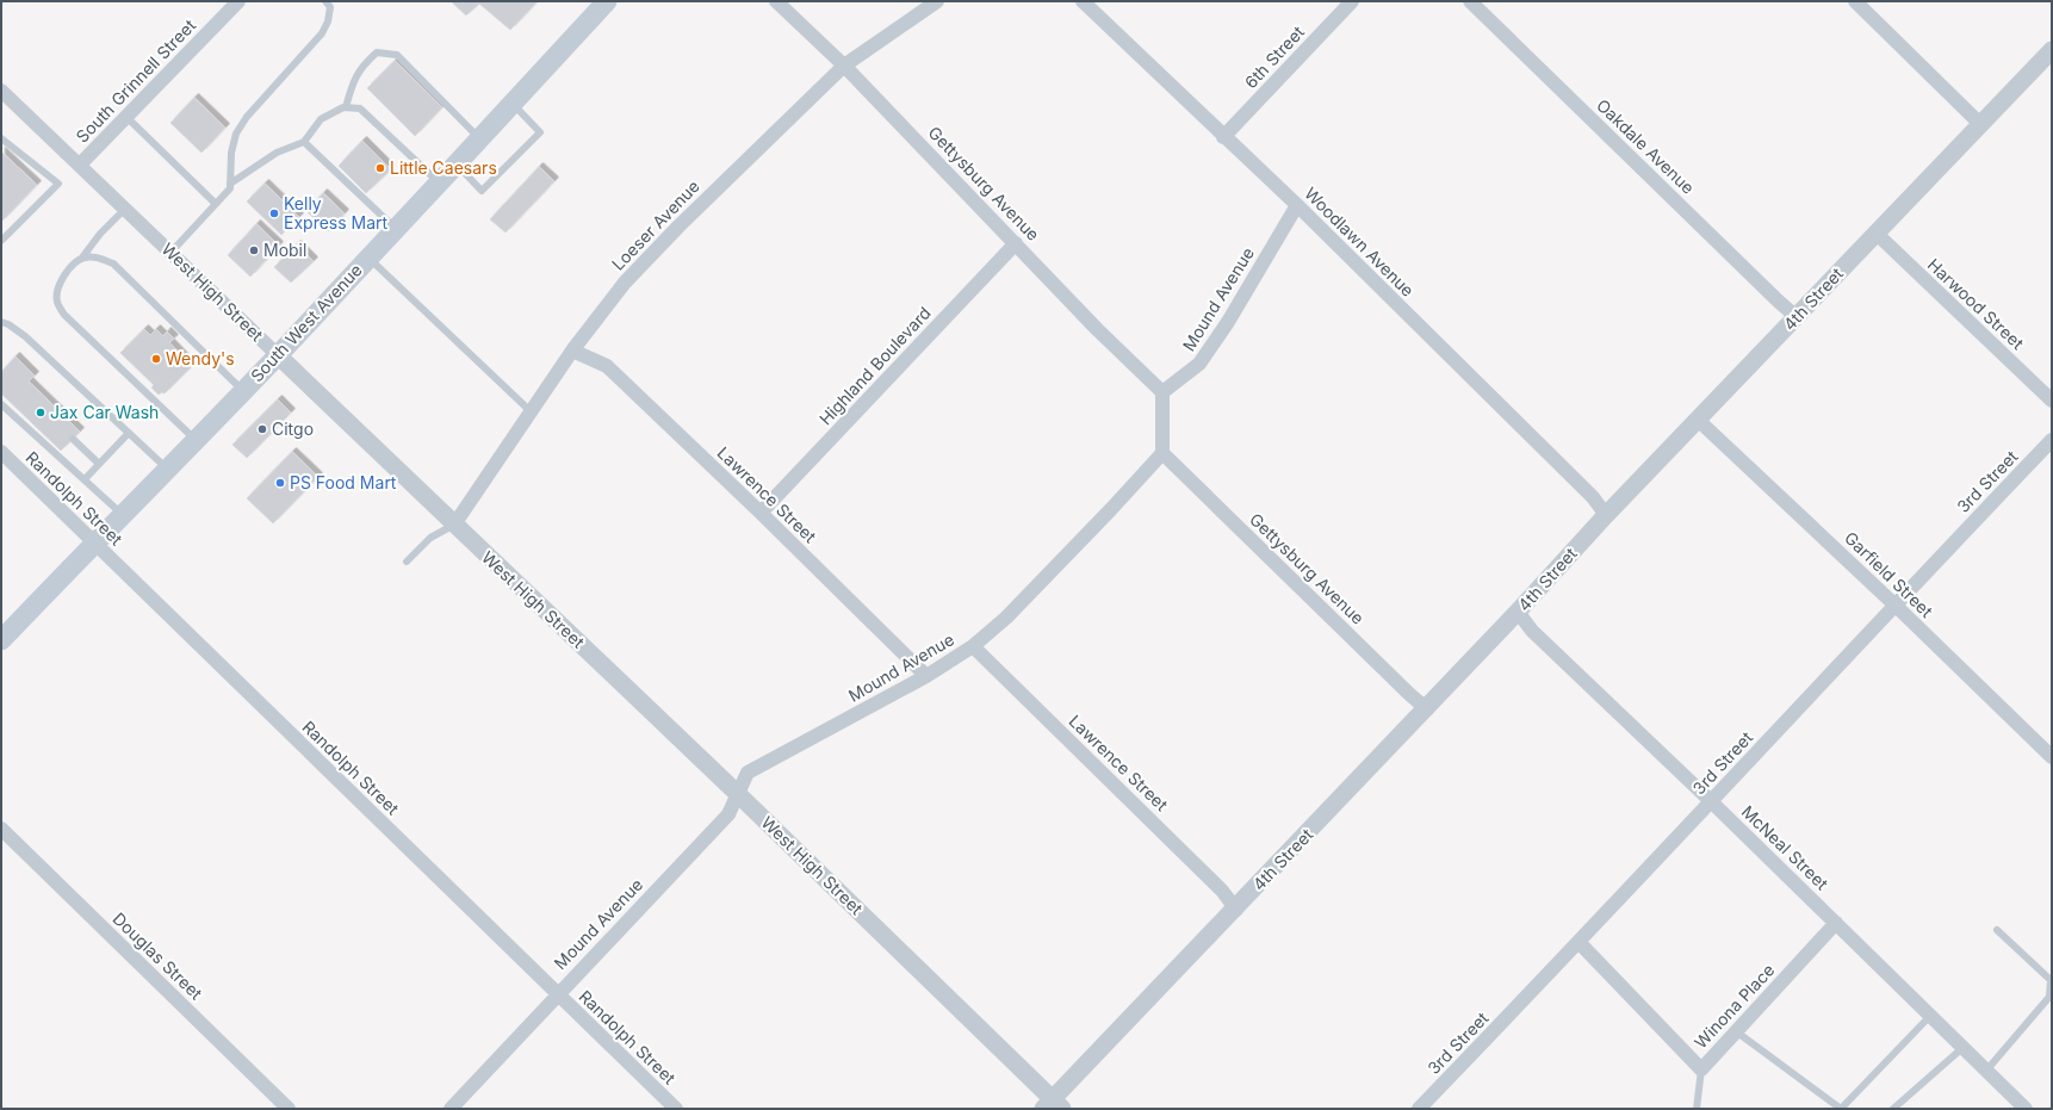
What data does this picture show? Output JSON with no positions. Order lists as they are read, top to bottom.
{
  "streets": {
    "main road": ["South West Avenue"],
    "street": [
      "6th Street",
      "South Grinnell Street",
      "Oakdale Avenue",
      "Gettysburg Avenue",
      "Loeser Avenue",
      "Woodlawn Avenue",
      "West High Street",
      "Mound Avenue",
      "4th Street",
      "Harwood Street",
      "Highland Boulevard",
      "3rd Street",
      "Lawrence Street",
      "Randolph Street",
      "Garfield Street",
      "McNeal Street",
      "Douglas Street",
      "Winona Place"
    ]
  },
  "crossings": [
    ["6th Street", "Woodlawn Avenue"],
    ["South Grinnell Street", "West High Street"],
    ["Oakdale Avenue", "4th Street"],
    ["Gettysburg Avenue", "Loeser Avenue"],
    ["Gettysburg Avenue", "Mound Avenue"],
    ["Gettysburg Avenue", "4th Street"],
    ["Gettysburg Avenue", "Highland Boulevard"],
    ["Loeser Avenue", "West High Street"],
    ["Loeser Avenue", "Lawrence Street"],
    ["Woodlawn Avenue", "Mound Avenue"],
    ["Woodlawn Avenue", "4th Street"],
    ["West High Street", "Mound Avenue"],
    ["West High Street", "4th Street"],
    ["West High Street", "South West Avenue"],
    ["Mound Avenue", "Lawrence Street"],
    ["Mound Avenue", "Randolph Street"],
    ["4th Street", "Harwood Street"],
    ["4th Street", "Lawrence Street"],
    ["4th Street", "Garfield Street"],
    ["4th Street", "McNeal Street"],
    ["South West Avenue", "Randolph Street"],
    ["Highland Boulevard", "Lawrence Street"],
    ["3rd Street", "Garfield Street"],
    ["3rd Street", "McNeal Street"],
    ["3rd Street", "Winona Place"],
    ["McNeal Street", "Winona Place"]
  ],
  "places": [
    "Little Caesars",
    "Kelly Express Mart",
    "Mobil",
    "Wendy's",
    "Jax Car Wash",
    "Citgo",
    "PS Food Mart"
  ]
}
